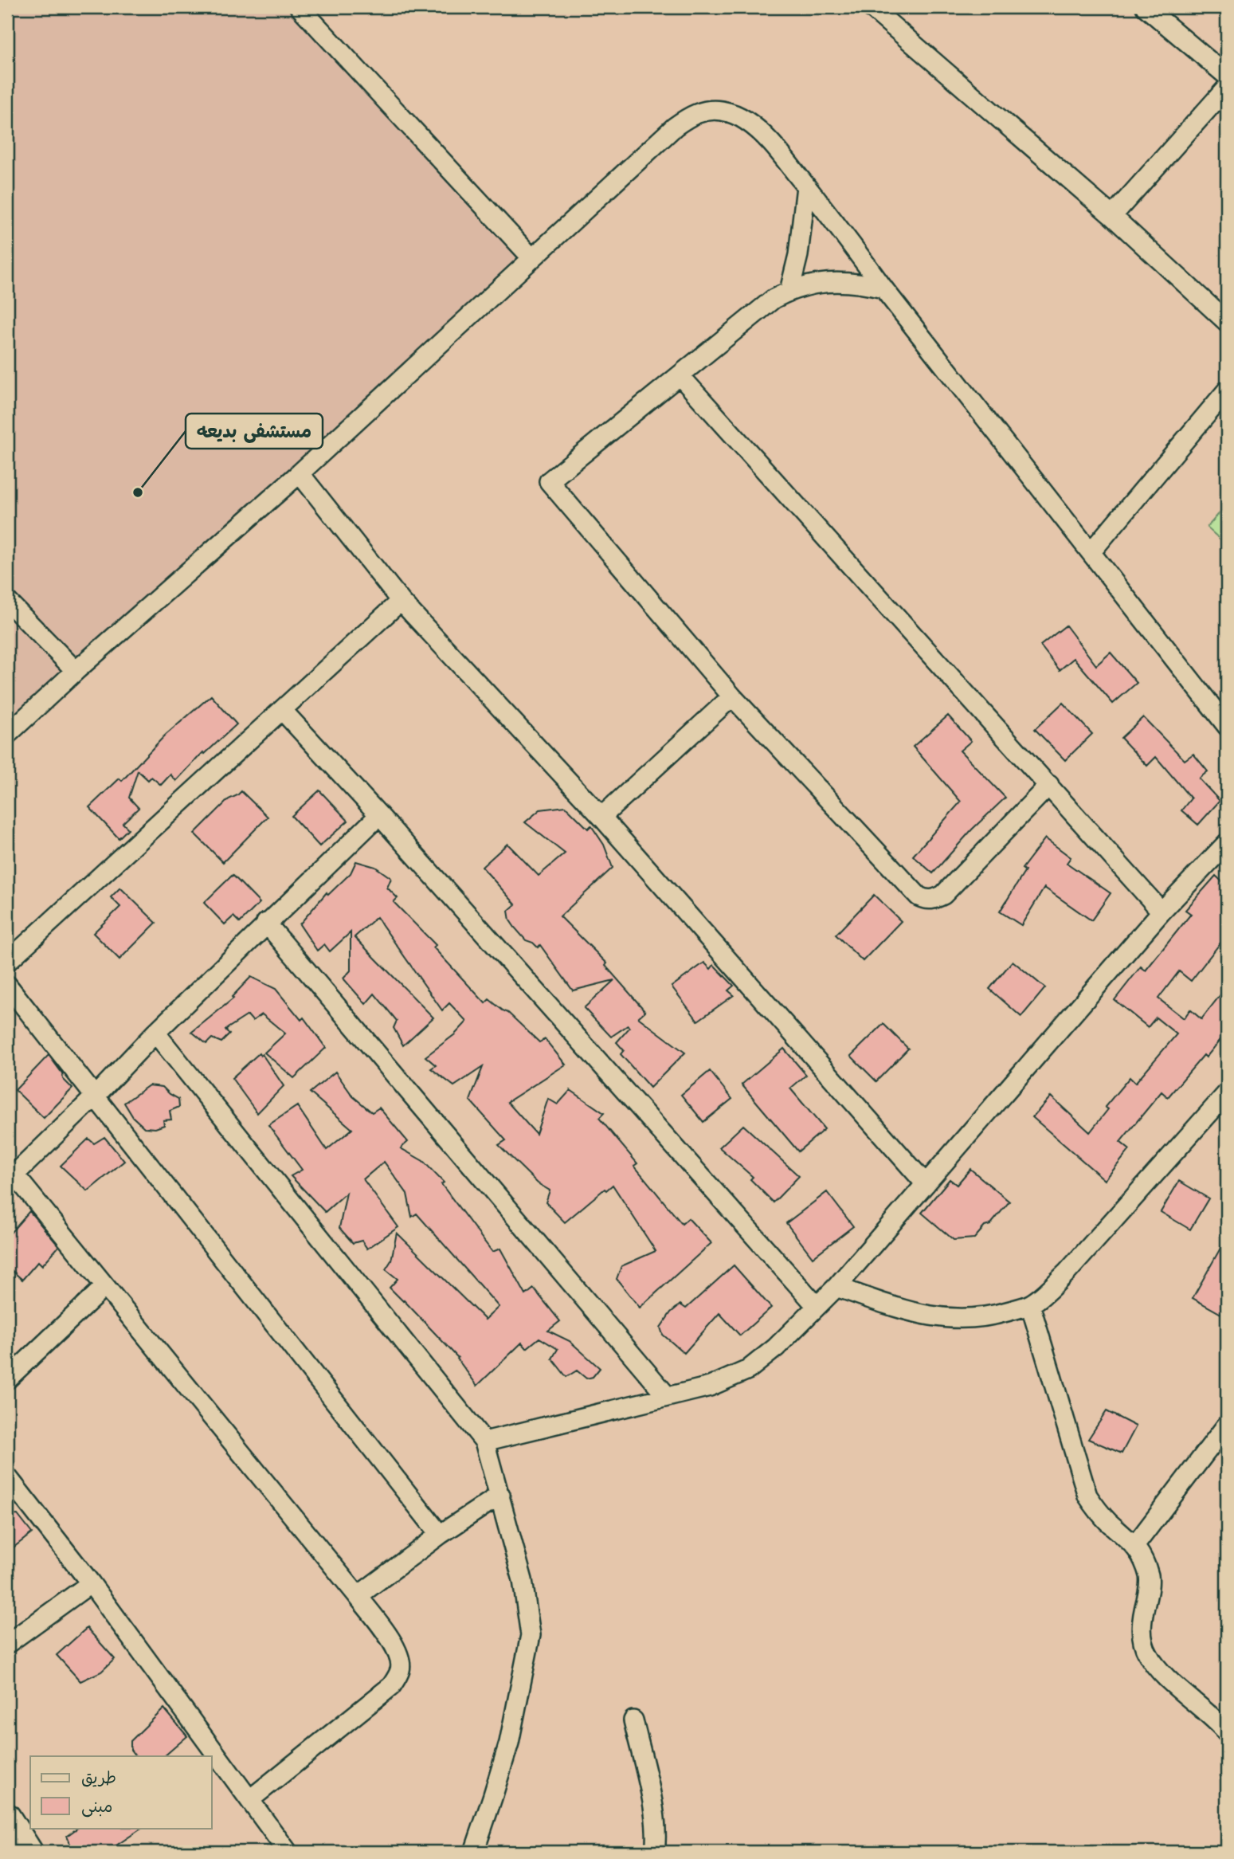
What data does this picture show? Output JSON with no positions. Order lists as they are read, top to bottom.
{
  "places": ["مستشفى بديعه"],
  "legend": ["طريق", "مبنى"]
}
